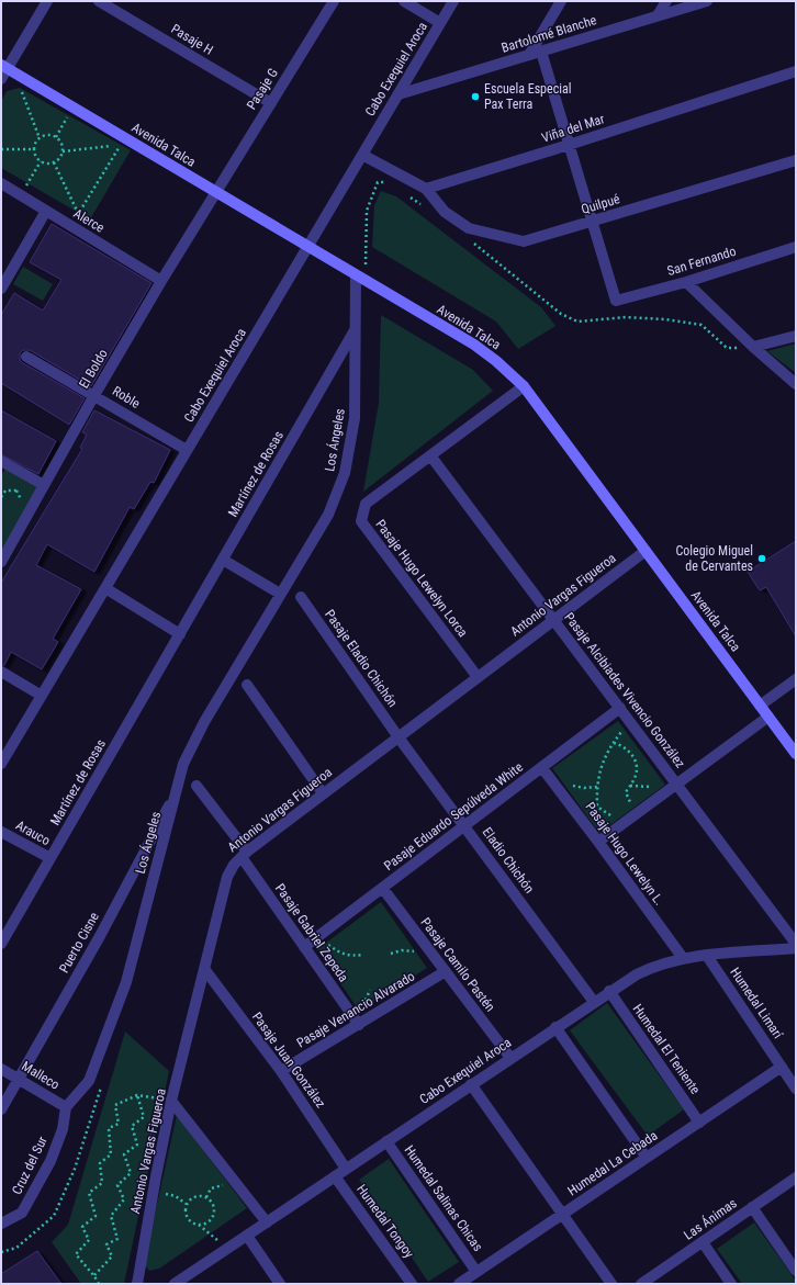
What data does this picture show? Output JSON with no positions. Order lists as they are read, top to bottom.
{
  "streets": {
    "main road": ["Avenida Talca"],
    "street": [
      "Bartolomé Blanche",
      "Pasaje H",
      "Cabo Exequiel Aroca",
      "Pasaje G",
      "Viña del Mar",
      "Quilpué",
      "Alerce",
      "San Fernando",
      "El Boldo",
      "Roble",
      "Los Ángeles",
      "Martínez de Rosas",
      "Pasaje Hugo Lewelyn Lorca",
      "Antonio Vargas Figueroa",
      "Pasaje Eladio Chichón",
      "Pasaje Alcibiades Vivencio González",
      "Pasaje Eduardo Sepúlveda White",
      "Arauco",
      "Pasaje Hugo Lewelyn L.",
      "Eladio Chichón",
      "Pasaje Gabriel Zepeda",
      "Puerto Cisne",
      "Pasaje Camilo Pastén",
      "Humedal Limarí",
      "Pasaje Venancio Alvarado",
      "Humedal El Teniente",
      "Pasaje Juan González",
      "Malleco",
      "Humedal La Cebada",
      "Cruz del Sur",
      "Humedal Salinas Chicas",
      "Las Ánimas",
      "Humedal Tongoy"
    ]
  },
  "crossings": [
    ["Bartolomé Blanche", "Cabo Exequiel Aroca"],
    ["Pasaje H", "Pasaje G"],
    ["Cabo Exequiel Aroca", "Avenida Talca"],
    ["Cabo Exequiel Aroca", "Roble"],
    ["Cabo Exequiel Aroca", "Pasaje Hugo Lewelyn L."],
    ["Cabo Exequiel Aroca", "Eladio Chichón"],
    ["Cabo Exequiel Aroca", "Pasaje Camilo Pastén"],
    ["Cabo Exequiel Aroca", "Humedal Limarí"],
    ["Cabo Exequiel Aroca", "Humedal El Teniente"],
    ["Cabo Exequiel Aroca", "Pasaje Juan González"],
    ["Cabo Exequiel Aroca", "Humedal Salinas Chicas"],
    ["Cabo Exequiel Aroca", "Humedal Tongoy"],
    ["Pasaje G", "Avenida Talca"],
    ["Pasaje G", "El Boldo"],
    ["Viña del Mar", "Quilpué"],
    ["Avenida Talca", "El Boldo"],
    ["Avenida Talca", "Los Ángeles"],
    ["Avenida Talca", "Pasaje Hugo Lewelyn Lorca"],
    ["Avenida Talca", "Antonio Vargas Figueroa"],
    ["Quilpué", "San Fernando"],
    ["Alerce", "El Boldo"],
    ["El Boldo", "Roble"],
    ["Los Ángeles", "Martínez de Rosas"],
    ["Los Ángeles", "Puerto Cisne"],
    ["Los Ángeles", "Malleco"],
    ["Los Ángeles", "Cruz del Sur"],
    ["Martínez de Rosas", "Arauco"],
    ["Pasaje Hugo Lewelyn Lorca", "Antonio Vargas Figueroa"],
    ["Pasaje Hugo Lewelyn Lorca", "Pasaje Alcibiades Vivencio González"],
    ["Antonio Vargas Figueroa", "Pasaje Eladio Chichón"],
    ["Antonio Vargas Figueroa", "Pasaje Alcibiades Vivencio González"],
    ["Antonio Vargas Figueroa", "Eladio Chichón"],
    ["Antonio Vargas Figueroa", "Pasaje Gabriel Zepeda"],
    ["Antonio Vargas Figueroa", "Pasaje Juan González"],
    ["Pasaje Eladio Chichón", "Eladio Chichón"],
    ["Pasaje Alcibiades Vivencio González", "Pasaje Eduardo Sepúlveda White"],
    ["Pasaje Eduardo Sepúlveda White", "Pasaje Hugo Lewelyn L."],
    ["Pasaje Eduardo Sepúlveda White", "Eladio Chichón"],
    ["Pasaje Eduardo Sepúlveda White", "Pasaje Gabriel Zepeda"],
    ["Pasaje Eduardo Sepúlveda White", "Pasaje Camilo Pastén"],
    ["Pasaje Gabriel Zepeda", "Pasaje Venancio Alvarado"],
    ["Puerto Cisne", "Malleco"],
    ["Pasaje Camilo Pastén", "Pasaje Venancio Alvarado"],
    ["Humedal Limarí", "Humedal La Cebada"],
    ["Pasaje Venancio Alvarado", "Pasaje Juan González"],
    ["Humedal El Teniente", "Humedal La Cebada"],
    ["Malleco", "Cruz del Sur"],
    ["Humedal La Cebada", "Humedal Salinas Chicas"]
  ],
  "places": ["Escuela Especial Pax Terra", "Colegio Miguel de Cervantes"]
}
